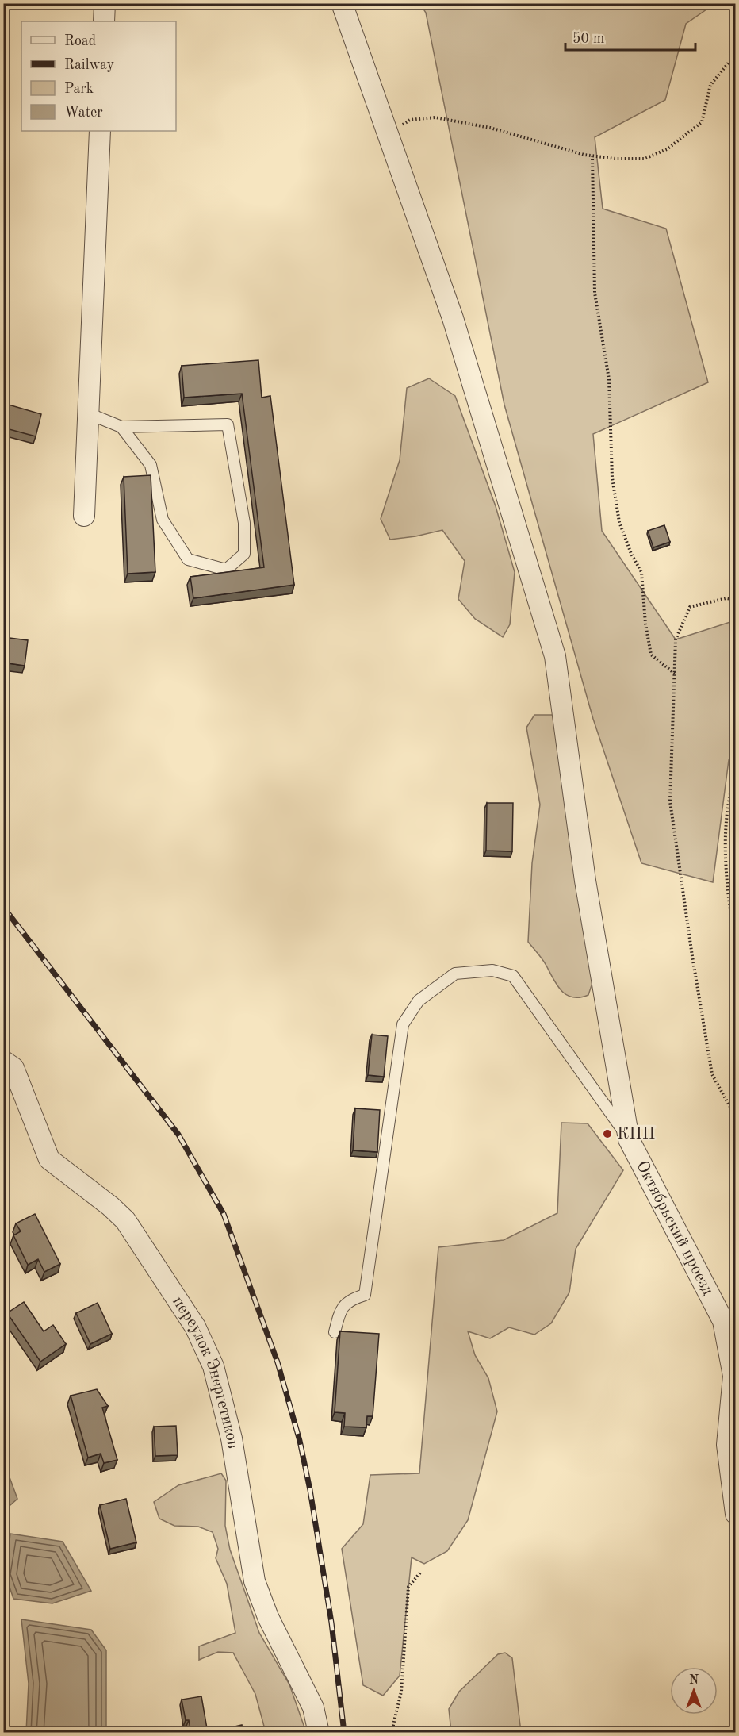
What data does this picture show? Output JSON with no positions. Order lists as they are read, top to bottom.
{
  "streets": {
    "street": ["Октябрьский проезд", "переулок Энергетиков"]
  },
  "places": ["КПП"],
  "legend": [
    "Road",
    "Railway",
    "Park",
    "Water"
  ],
  "scale_bar": "50 m",
  "north": "top"
}
